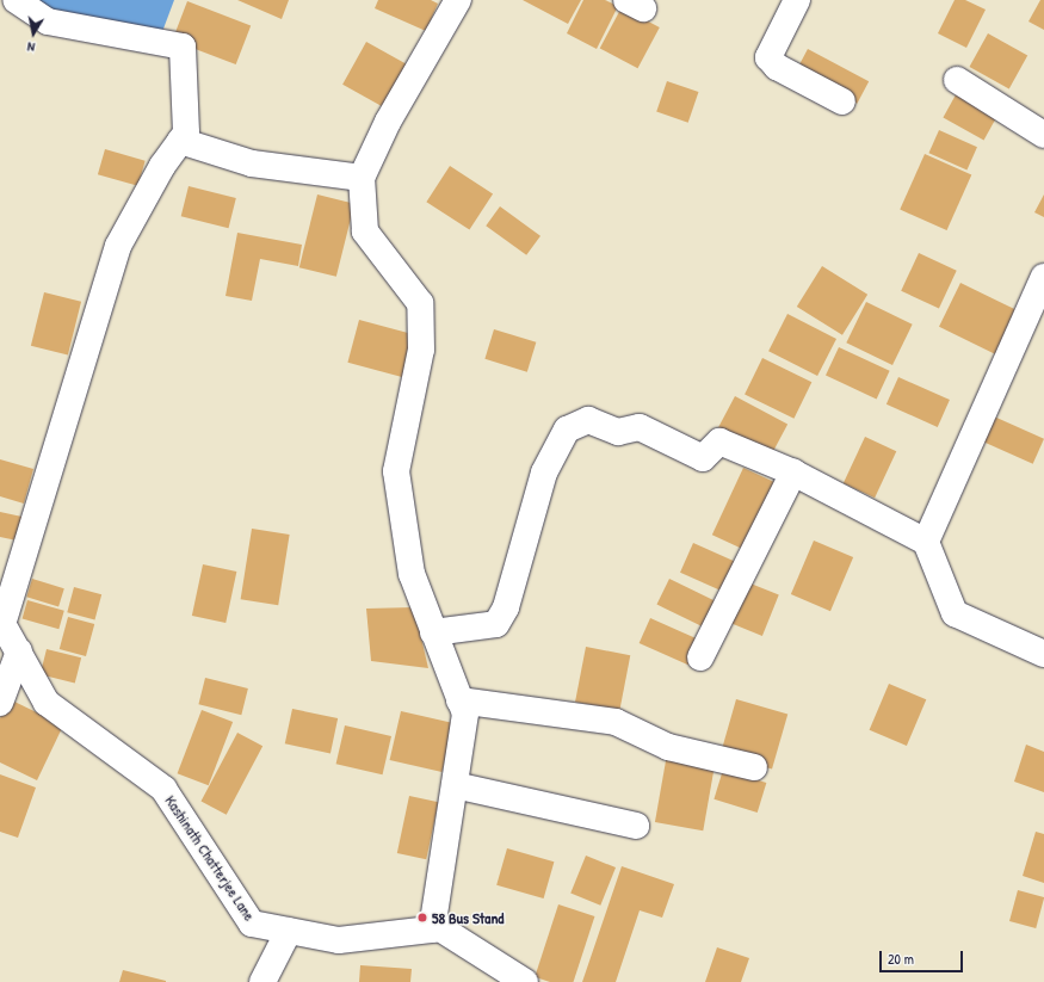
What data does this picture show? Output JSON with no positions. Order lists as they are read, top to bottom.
{
  "streets": {
    "street": ["Kashinath Chatterjee Lane"]
  },
  "places": ["58 Bus Stand"],
  "scale_bar": "20 m",
  "north": "bottom"
}
